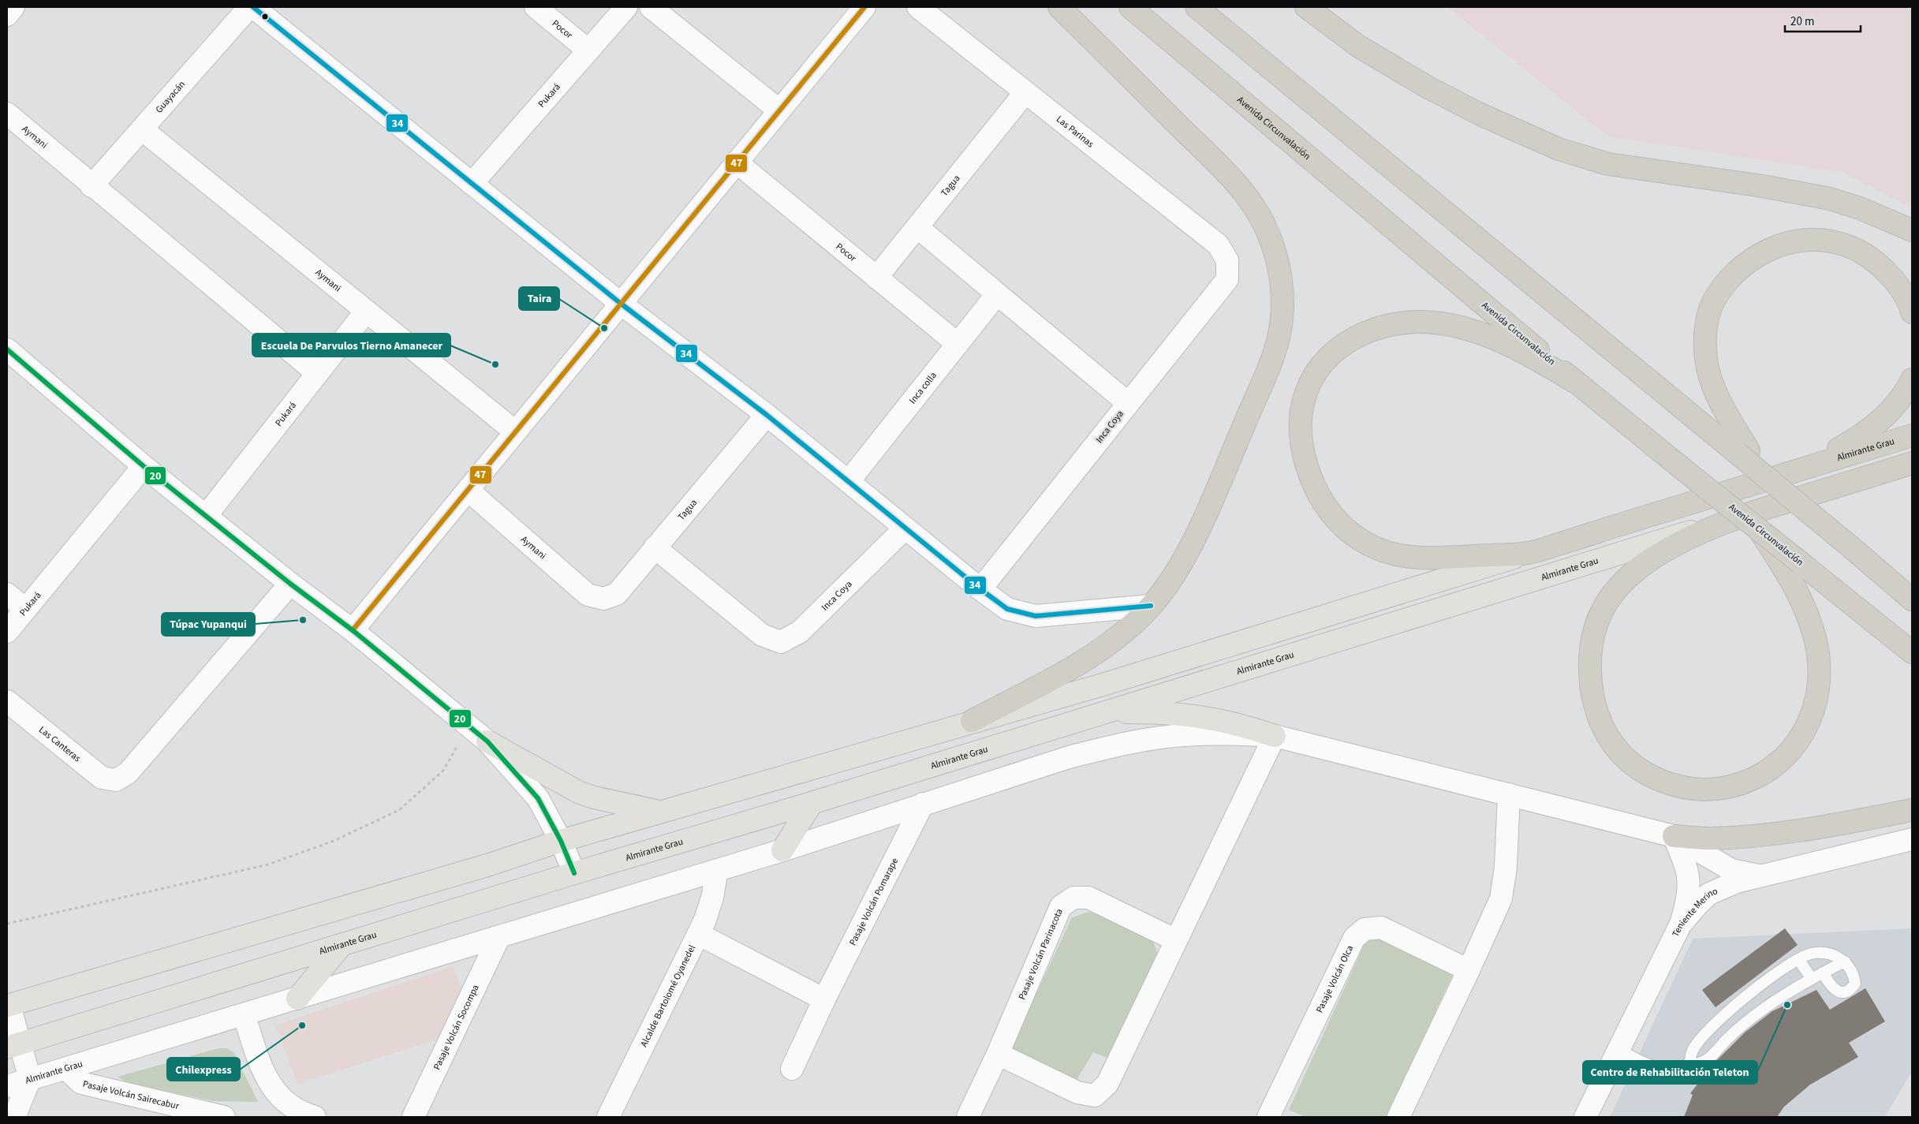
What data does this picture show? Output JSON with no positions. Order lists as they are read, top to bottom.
{
  "streets": {
    "highway": ["Avenida Circunvalación", "Almirante Grau"],
    "street": [
      "Pocor",
      "Pukará",
      "Guayacán",
      "Las Parinas",
      "Aymani",
      "Tagua",
      "Inca colla",
      "Inca Coya",
      "Las Canteras",
      "Pasaje Volcán Pomarape",
      "Teniente Merino",
      "Pasaje Volcán Parinacota",
      "Pasaje Volcán Olca",
      "Alcalde Bartolomé Oyanedel",
      "Pasaje Volcán Socompa",
      "Pasaje Volcán Sairecabur"
    ]
  },
  "crossings": [
    ["Pocor", "Pukará"],
    ["Pocor", "Tagua"],
    ["Pocor", "Inca colla"],
    ["Pukará", "Aymani"],
    ["Guayacán", "Aymani"],
    ["Las Parinas", "Tagua"],
    ["Las Parinas", "Inca Coya"],
    ["Aymani", "Tagua"],
    ["Tagua", "Inca Coya"],
    ["Almirante Grau", "Pasaje Volcán Pomarape"],
    ["Almirante Grau", "Teniente Merino"],
    ["Almirante Grau", "Alcalde Bartolomé Oyanedel"],
    ["Almirante Grau", "Pasaje Volcán Socompa"],
    ["Almirante Grau", "Pasaje Volcán Sairecabur"]
  ],
  "places": [
    "Taira",
    "Escuela De Parvulos Tierno Amanecer",
    "Túpac Yupanqui",
    "Centro de Rehabilitación Teleton",
    "Chilexpress"
  ],
  "lines": ["transit line 34", "transit line 47", "transit line 20"],
  "scale_bar": "20 m"
}
